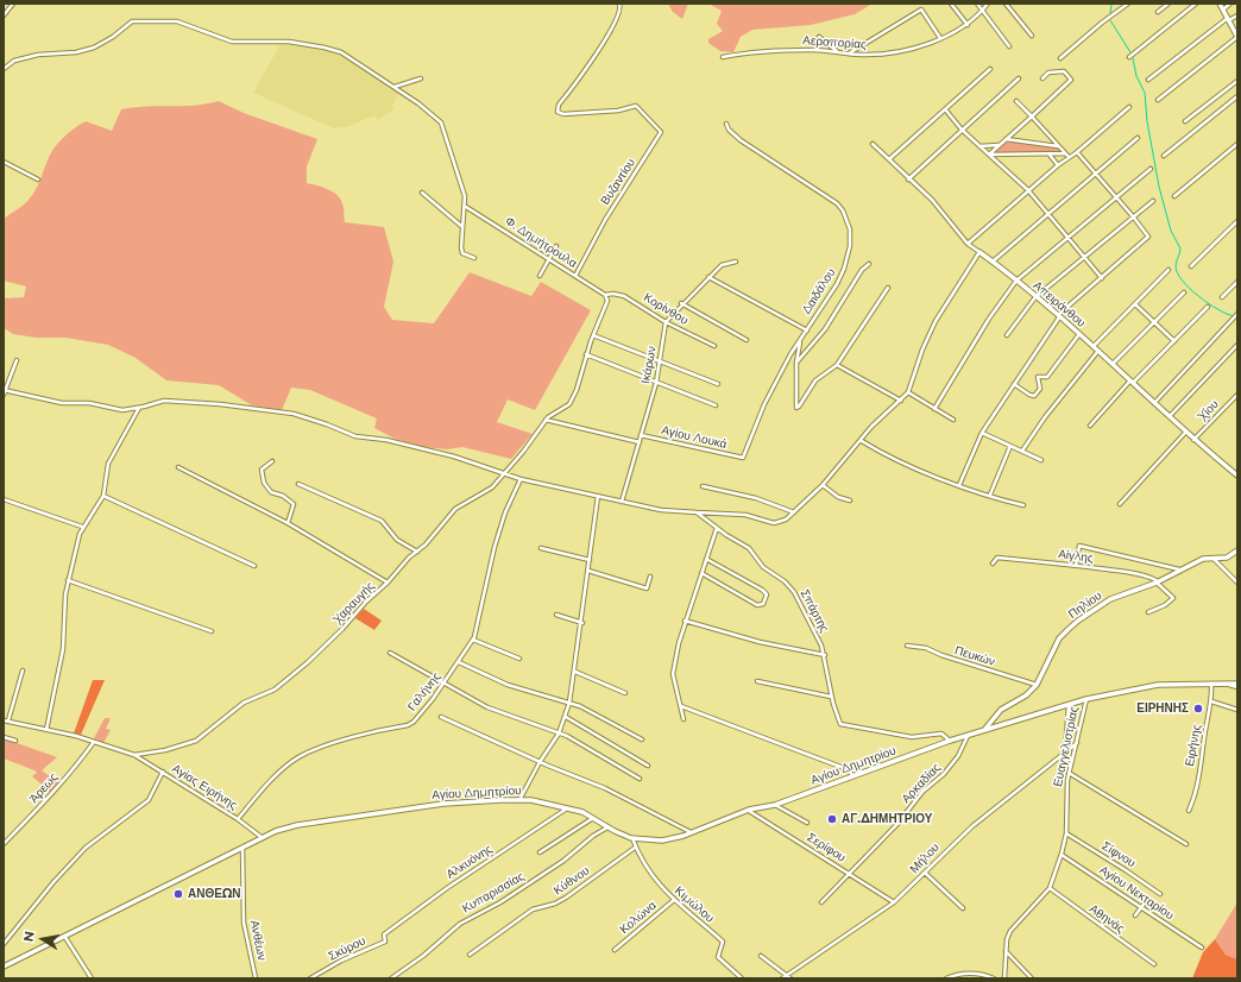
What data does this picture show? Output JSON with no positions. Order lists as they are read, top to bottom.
{
  "streets": {
    "street": [
      "Αεροπορίας",
      "Βυζαντίου",
      "Φ. Δημήτρουλα",
      "Δαιδάλου",
      "Απειράνθου",
      "Κορίνθου",
      "Ικάρων",
      "Χίου",
      "Αγίου Λουκά",
      "Αίγλης",
      "Χαραυγής",
      "Πηλίου",
      "Σπάρτης",
      "Πευκών",
      "Γαλήνης",
      "Ειρήνης",
      "Ευαγγελιστρίας",
      "Αγίου Δημητρίου",
      "Αρκαδίας",
      "Αγίας Ειρήνης",
      "Άρεως",
      "Σερίφου",
      "Σίφνου",
      "Μήλου",
      "Αλκυόνης",
      "Κύθνου",
      "Κυπαρισσίας",
      "Αγίου Νεκταρίου",
      "Κιμώλου",
      "Κολώνα",
      "Αθηνάς",
      "Ανθέων",
      "Σκύρου"
    ]
  },
  "crossings": [
    ["Βυζαντίου", "Φ. Δημήτρουλα"],
    ["Φ. Δημήτρουλα", "Κορίνθου"],
    ["Φ. Δημήτρουλα", "Χαραυγής"],
    ["Δαιδάλου", "Αγίου Λουκά"],
    ["Απειράνθου", "Χίου"],
    ["Κορίνθου", "Ικάρων"],
    ["Κορίνθου", "Χαραυγής"],
    ["Ικάρων", "Αγίου Λουκά"],
    ["Ικάρων", "Σπάρτης"],
    ["Αίγλης", "Πηλίου"],
    ["Χαραυγής", "Σπάρτης"],
    ["Χαραυγής", "Αγίας Ειρήνης"],
    ["Χαραυγής", "Άρεως"],
    ["Πηλίου", "Πευκών"],
    ["Πηλίου", "Αγίου Δημητρίου"],
    ["Σπάρτης", "Γαλήνης"],
    ["Σπάρτης", "Αγίου Δημητρίου"],
    ["Γαλήνης", "Αγίας Ειρήνης"],
    ["Ειρήνης", "Αγίου Δημητρίου"],
    ["Ευαγγελιστρίας", "Αγίου Δημητρίου"],
    ["Ευαγγελιστρίας", "Σίφνου"],
    ["Ευαγγελιστρίας", "Μήλου"],
    ["Ευαγγελιστρίας", "Αγίου Νεκταρίου"],
    ["Ευαγγελιστρίας", "Αθηνάς"],
    ["Αγίου Δημητρίου", "Αρκαδίας"],
    ["Αγίου Δημητρίου", "Αγίας Ειρήνης"],
    ["Αγίου Δημητρίου", "Σερίφου"],
    ["Αγίου Δημητρίου", "Αλκυόνης"],
    ["Αγίου Δημητρίου", "Κυπαρισσίας"],
    ["Αγίου Δημητρίου", "Κιμώλου"],
    ["Αγίου Δημητρίου", "Ανθέων"],
    ["Αρκαδίας", "Σερίφου"],
    ["Σερίφου", "Μήλου"],
    ["Αλκυόνης", "Σκύρου"],
    ["Κύθνου", "Κιμώλου"],
    ["Κιμώλου", "Κολώνα"]
  ],
  "places": ["ΕΙΡΗΝΗΣ", "ΑΓ.ΔΗΜΗΤΡΙΟΥ", "ΑΝΘΕΩΝ"],
  "north": "left"
}
